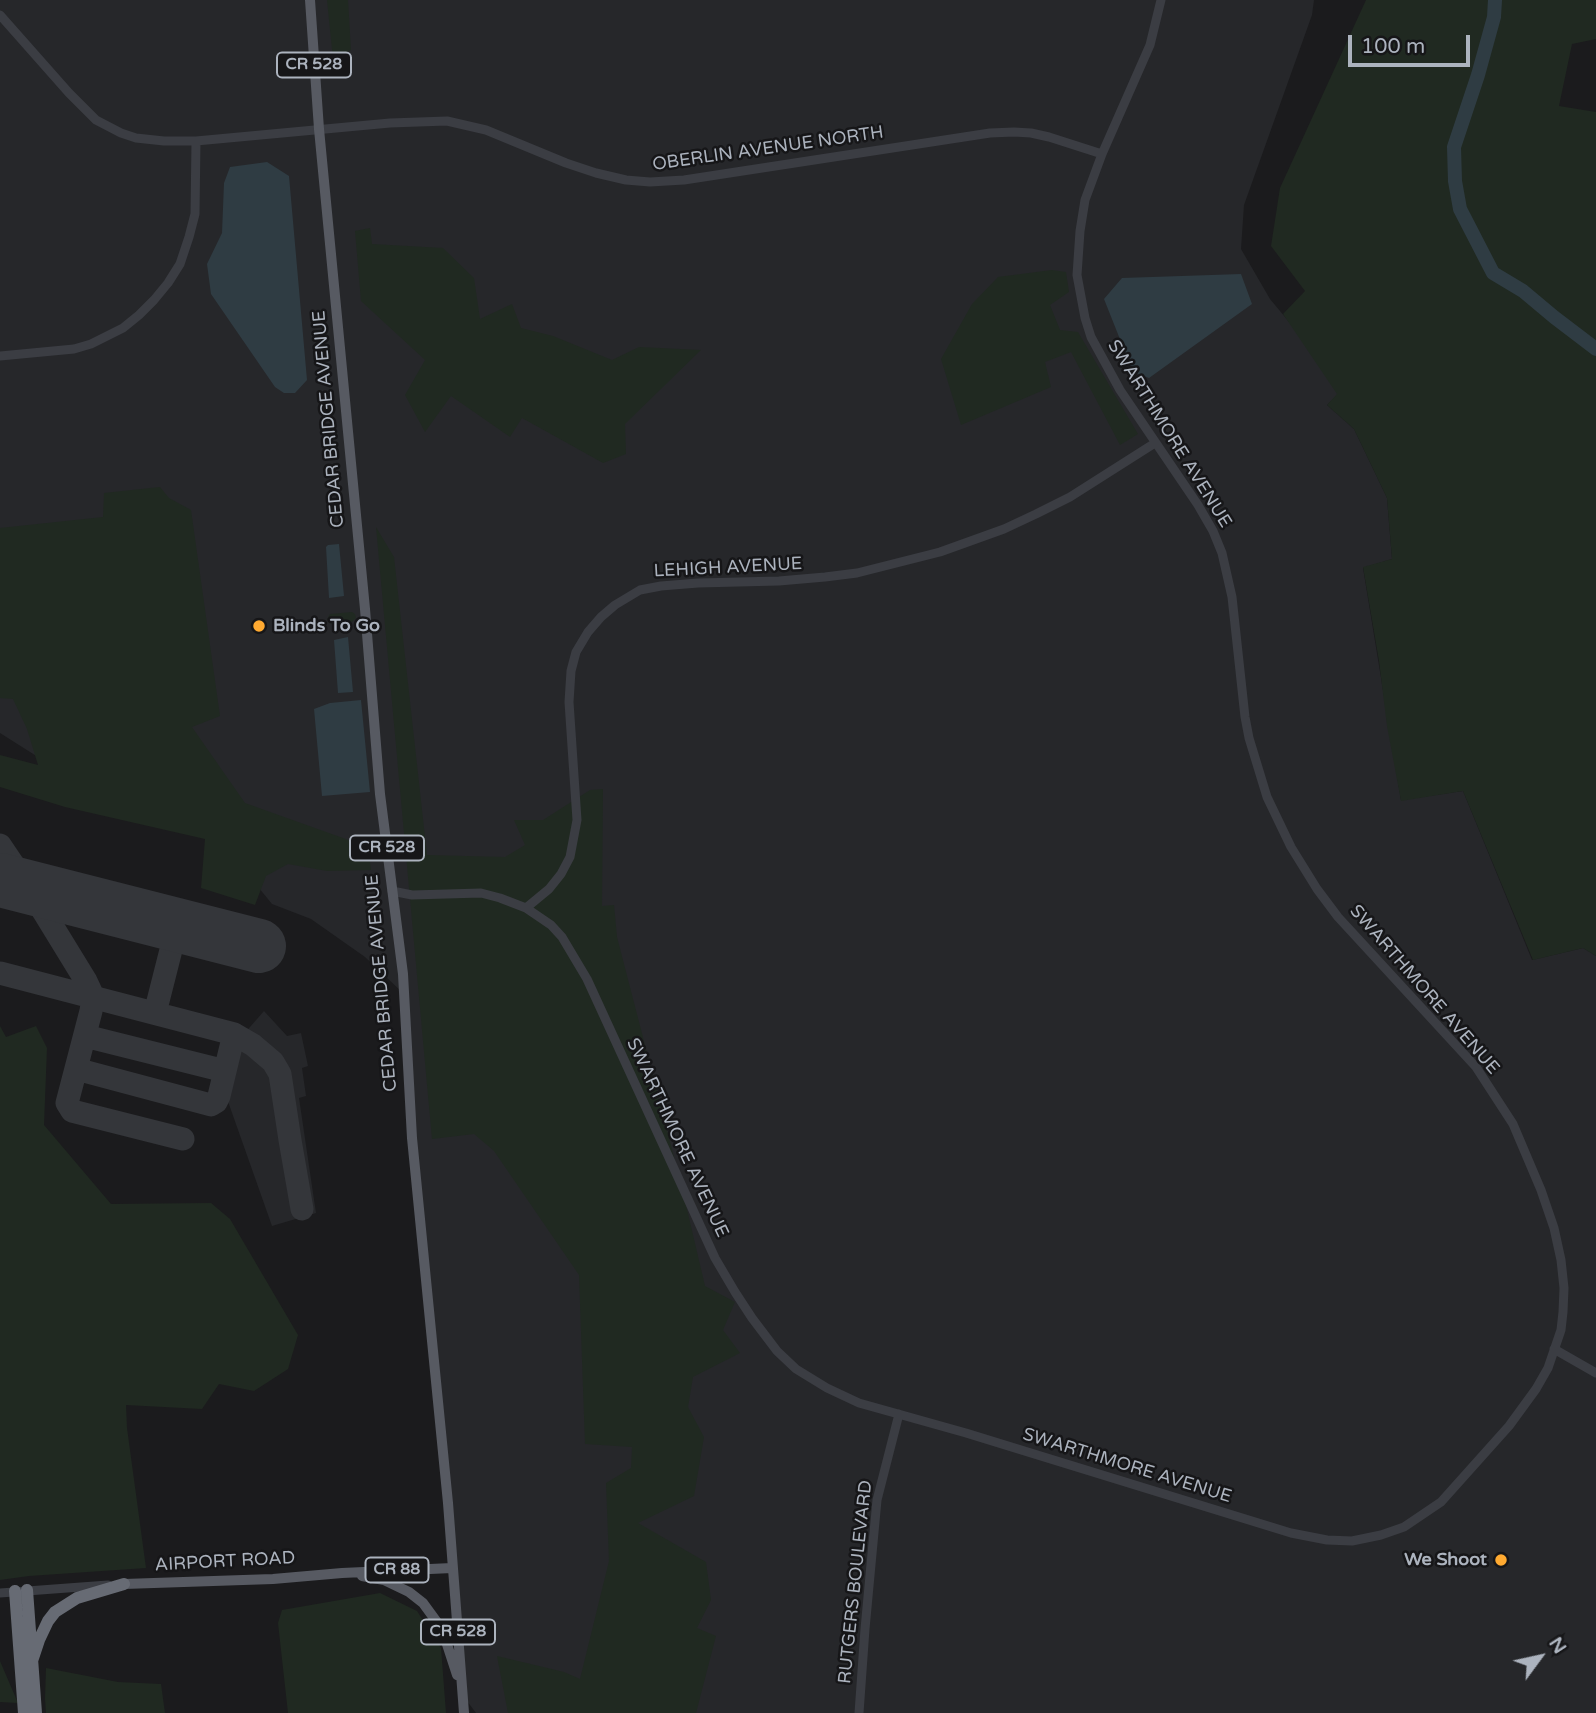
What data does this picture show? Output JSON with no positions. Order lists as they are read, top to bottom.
{
  "streets": {
    "main road": [
      "CR 528",
      "CEDAR BRIDGE AVENUE",
      "AIRPORT ROAD",
      "CR 88"
    ],
    "street": [
      "OBERLIN AVENUE NORTH",
      "SWARTHMORE AVENUE",
      "LEHIGH AVENUE",
      "RUTGERS BOULEVARD"
    ]
  },
  "crossings": [
    ["OBERLIN AVENUE NORTH", "CEDAR BRIDGE AVENUE"],
    ["OBERLIN AVENUE NORTH", "SWARTHMORE AVENUE"],
    ["CEDAR BRIDGE AVENUE", "SWARTHMORE AVENUE"],
    ["CEDAR BRIDGE AVENUE", "AIRPORT ROAD"],
    ["SWARTHMORE AVENUE", "LEHIGH AVENUE"],
    ["SWARTHMORE AVENUE", "RUTGERS BOULEVARD"]
  ],
  "places": ["Blinds To Go", "We Shoot"],
  "scale_bar": "100 m",
  "north": "top right"
}
